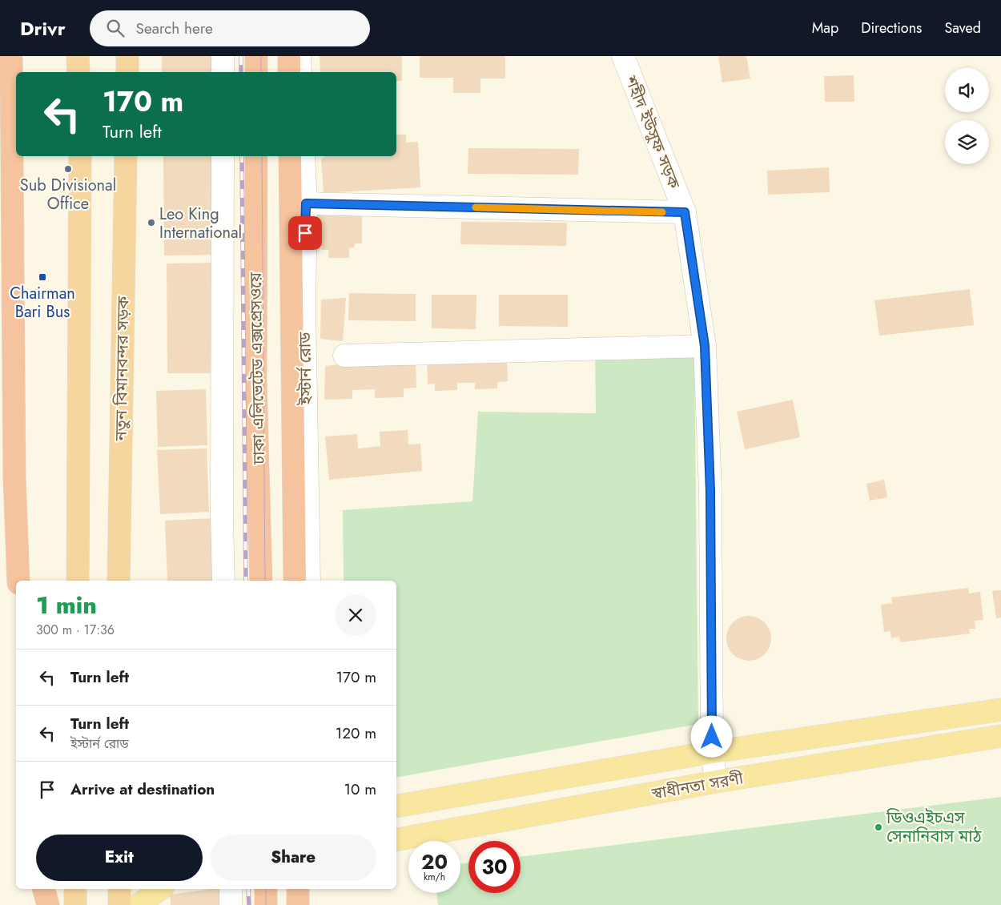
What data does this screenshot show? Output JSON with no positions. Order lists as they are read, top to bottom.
{
  "streets": {
    "highway": ["নতুন বিমানবন্দর সড়ক", "ঢাকা এলিভেটেড এক্সপ্রেসওয়ে"],
    "main road": ["স্বাধীনতা সরণী"],
    "street": ["শহীদ ইউসুফ সড়ক", "ইস্টার্ন রোড"]
  },
  "crossings": [
    ["শহীদ ইউসুফ সড়ক", "স্বাধীনতা সরণী"]
  ],
  "places": {
    "other": ["Sub Divisional Office", "Leo King International", "ডিওএইচএস সেনানিবাস মাঠ"],
    "transit": ["Chairman Bari Bus"]
  },
  "page": {
    "header": "Drivr",
    "search": "Search here",
    "nav": ["Map", "Directions", "Saved"],
    "turn": ["170 m", "Turn left"],
    "heading": ["1 min", "300 m · 17:36"],
    "list": [
      {
        "name": "Turn left",
        "value": "170 m"
      },
      {
        "name": "Turn left",
        "note": "ইস্টার্ন রোড",
        "value": "120 m"
      },
      {
        "name": "Arrive at destination",
        "value": "10 m"
      }
    ],
    "buttons": ["Exit", "Share"],
    "speed": "20 km/h",
    "limit": "30"
  }
}
